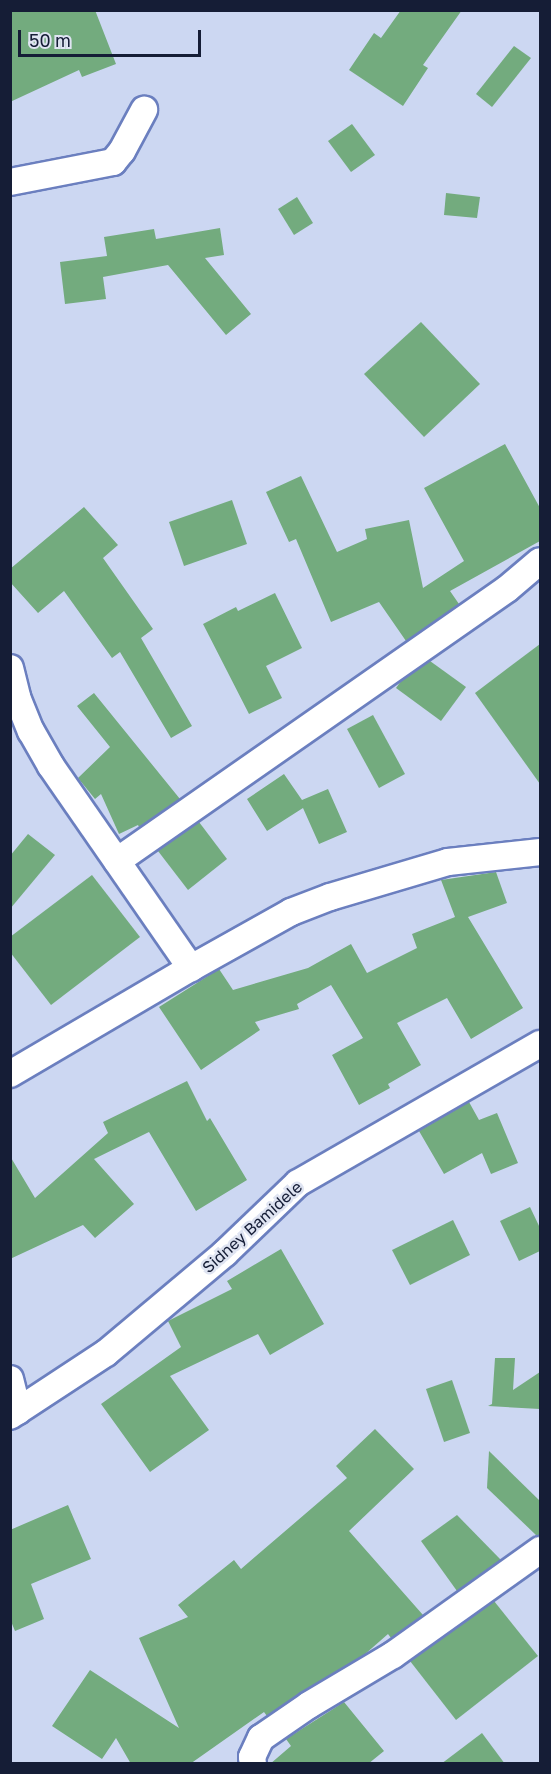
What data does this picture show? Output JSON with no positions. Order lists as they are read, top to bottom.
{
  "streets": {
    "street": ["Sidney Bamidele"]
  },
  "scale_bar": "50 m"
}
